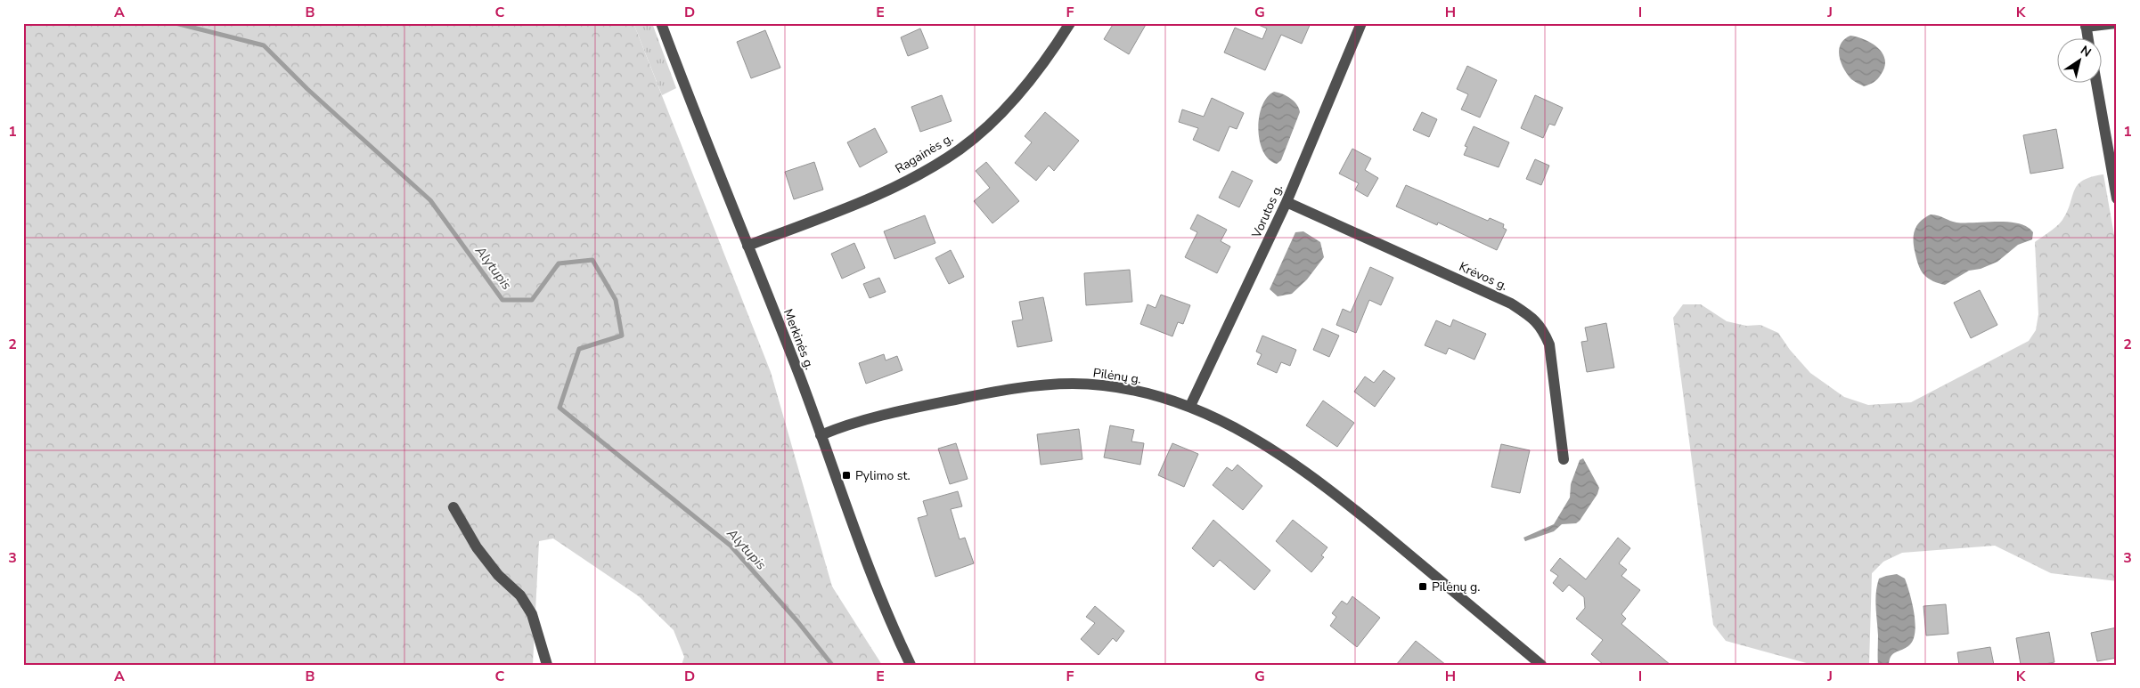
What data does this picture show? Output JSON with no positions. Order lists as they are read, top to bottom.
{
  "streets": {
    "street": [
      "Ragainės g.",
      "Vorutos g.",
      "Krėvos g.",
      "Merkinės g.",
      "Pilėnų g."
    ]
  },
  "crossings": [
    ["Ragainės g.", "Merkinės g."],
    ["Vorutos g.", "Krėvos g."],
    ["Vorutos g.", "Pilėnų g."],
    ["Merkinės g.", "Pilėnų g."]
  ],
  "water": ["Alytupis"],
  "places": {
    "transit": ["Pylimo st.", "Pilėnų g."]
  },
  "north": "top right",
  "grid": {
    "columns": [
      "A",
      "B",
      "C",
      "D",
      "E",
      "F",
      "G",
      "H",
      "I",
      "J",
      "K"
    ],
    "rows": ["1", "2", "3"]
  }
}
